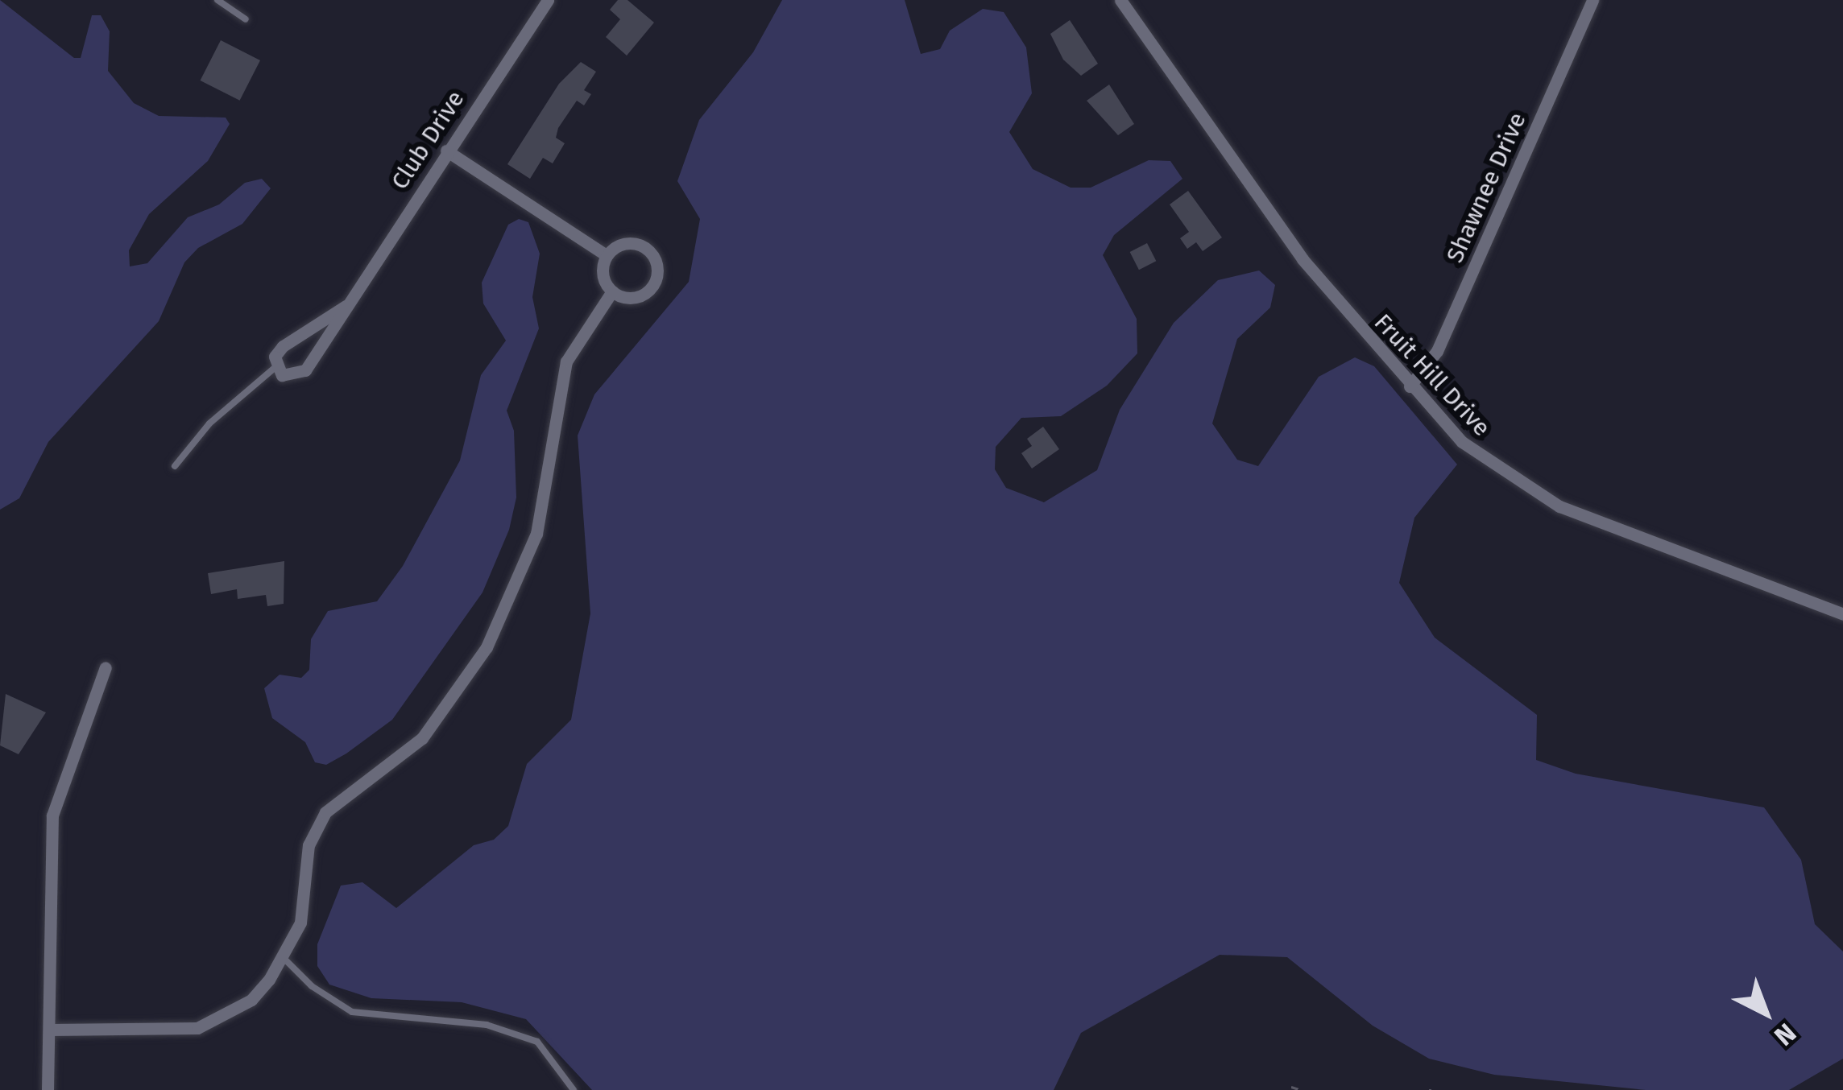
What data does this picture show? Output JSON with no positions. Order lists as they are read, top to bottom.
{
  "streets": {
    "street": ["Club Drive", "Shawnee Drive", "Fruit Hill Drive"]
  },
  "crossings": [
    ["Shawnee Drive", "Fruit Hill Drive"]
  ],
  "north": "bottom right"
}
